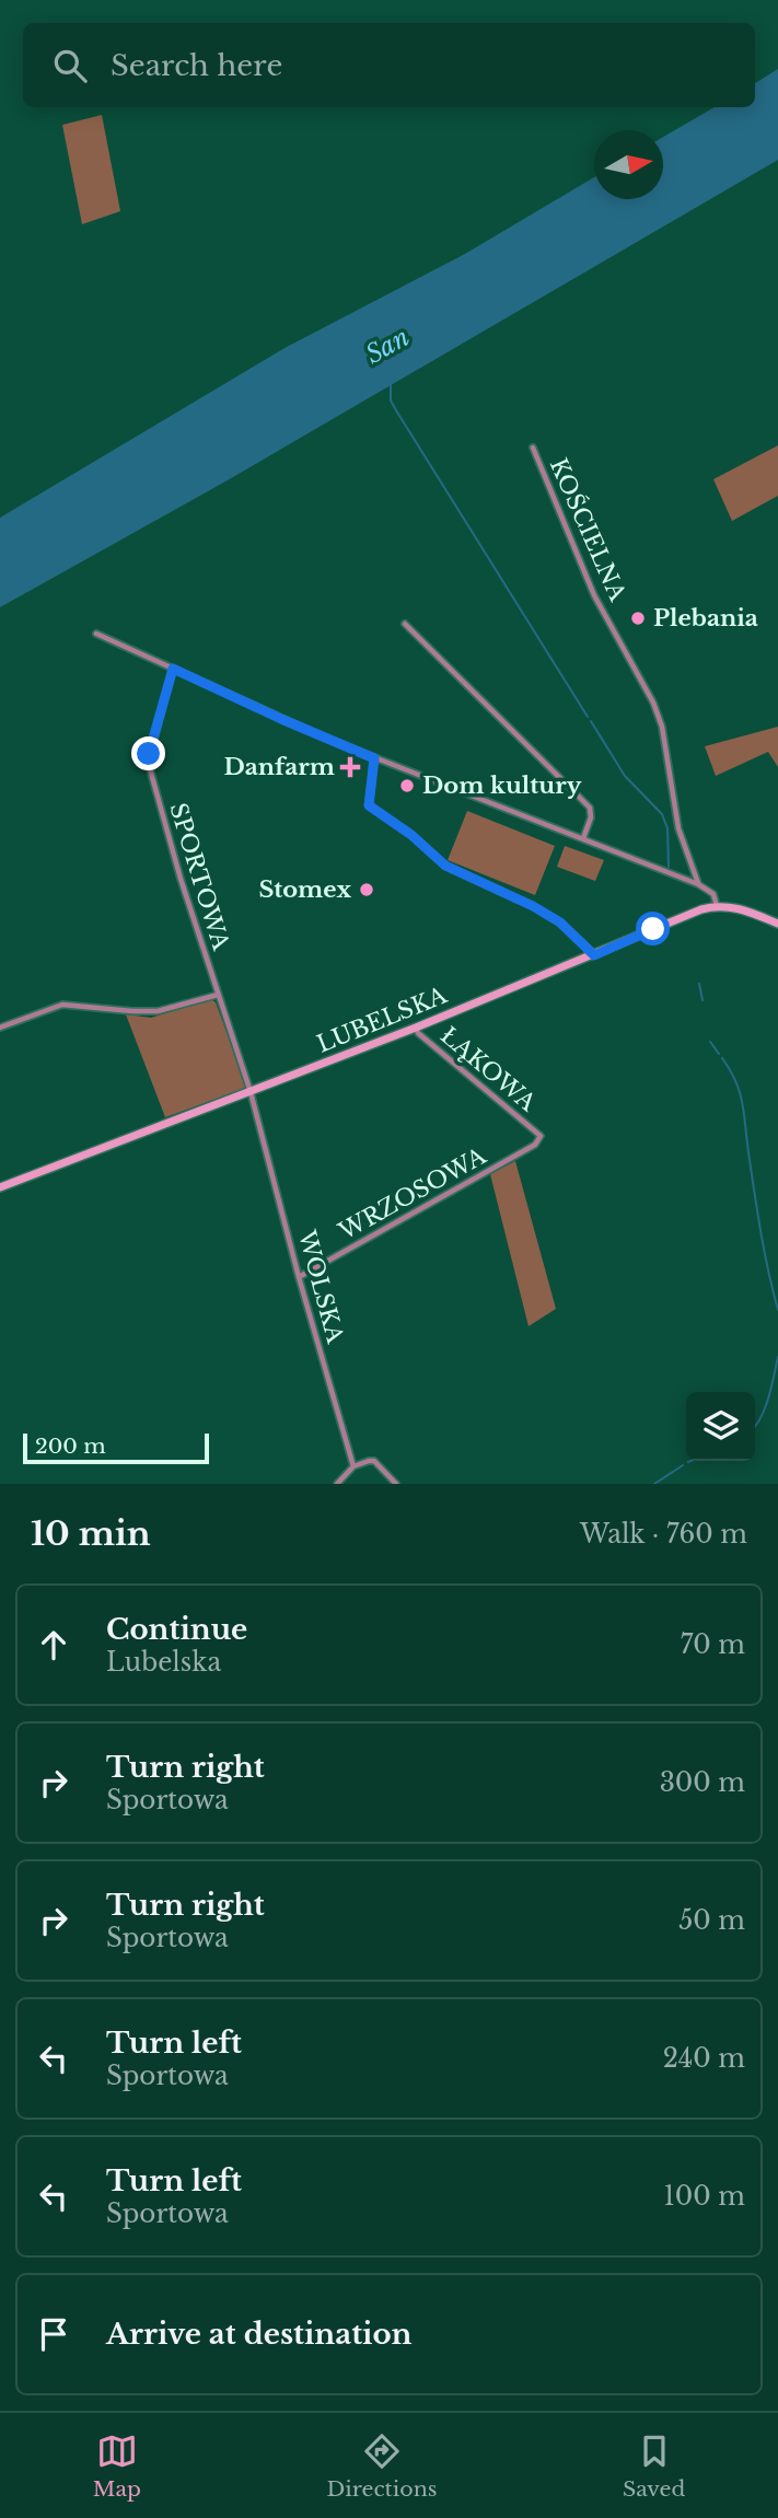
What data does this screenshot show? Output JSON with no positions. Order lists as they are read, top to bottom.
{
  "streets": {
    "main road": ["LUBELSKA"],
    "street": [
      "KOŚCIELNA",
      "SPORTOWA",
      "ŁĄKOWA",
      "WRZOSOWA",
      "WOLSKA"
    ]
  },
  "crossings": [
    ["SPORTOWA", "LUBELSKA"],
    ["SPORTOWA", "WOLSKA"],
    ["LUBELSKA", "ŁĄKOWA"],
    ["LUBELSKA", "WOLSKA"],
    ["ŁĄKOWA", "WRZOSOWA"],
    ["WRZOSOWA", "WOLSKA"]
  ],
  "water": ["San"],
  "places": {
    "other": ["Plebania", "Dom kultury", "Stomex"],
    "health": ["Danfarm"]
  },
  "scale_bar": "200 m",
  "north": "right",
  "page": {
    "search": "Search here",
    "scale": "200 m",
    "heading": ["10 min", "Walk · 760 m"],
    "list": [
      ["Continue", "Lubelska", "70 m"],
      ["Turn right", "Sportowa", "300 m"],
      ["Turn right", "Sportowa", "50 m"],
      ["Turn left", "Sportowa", "240 m"],
      ["Turn left", "Sportowa", "100 m"],
      "Arrive at destination"
    ],
    "nav": ["Map", "Directions", "Saved"]
  }
}
